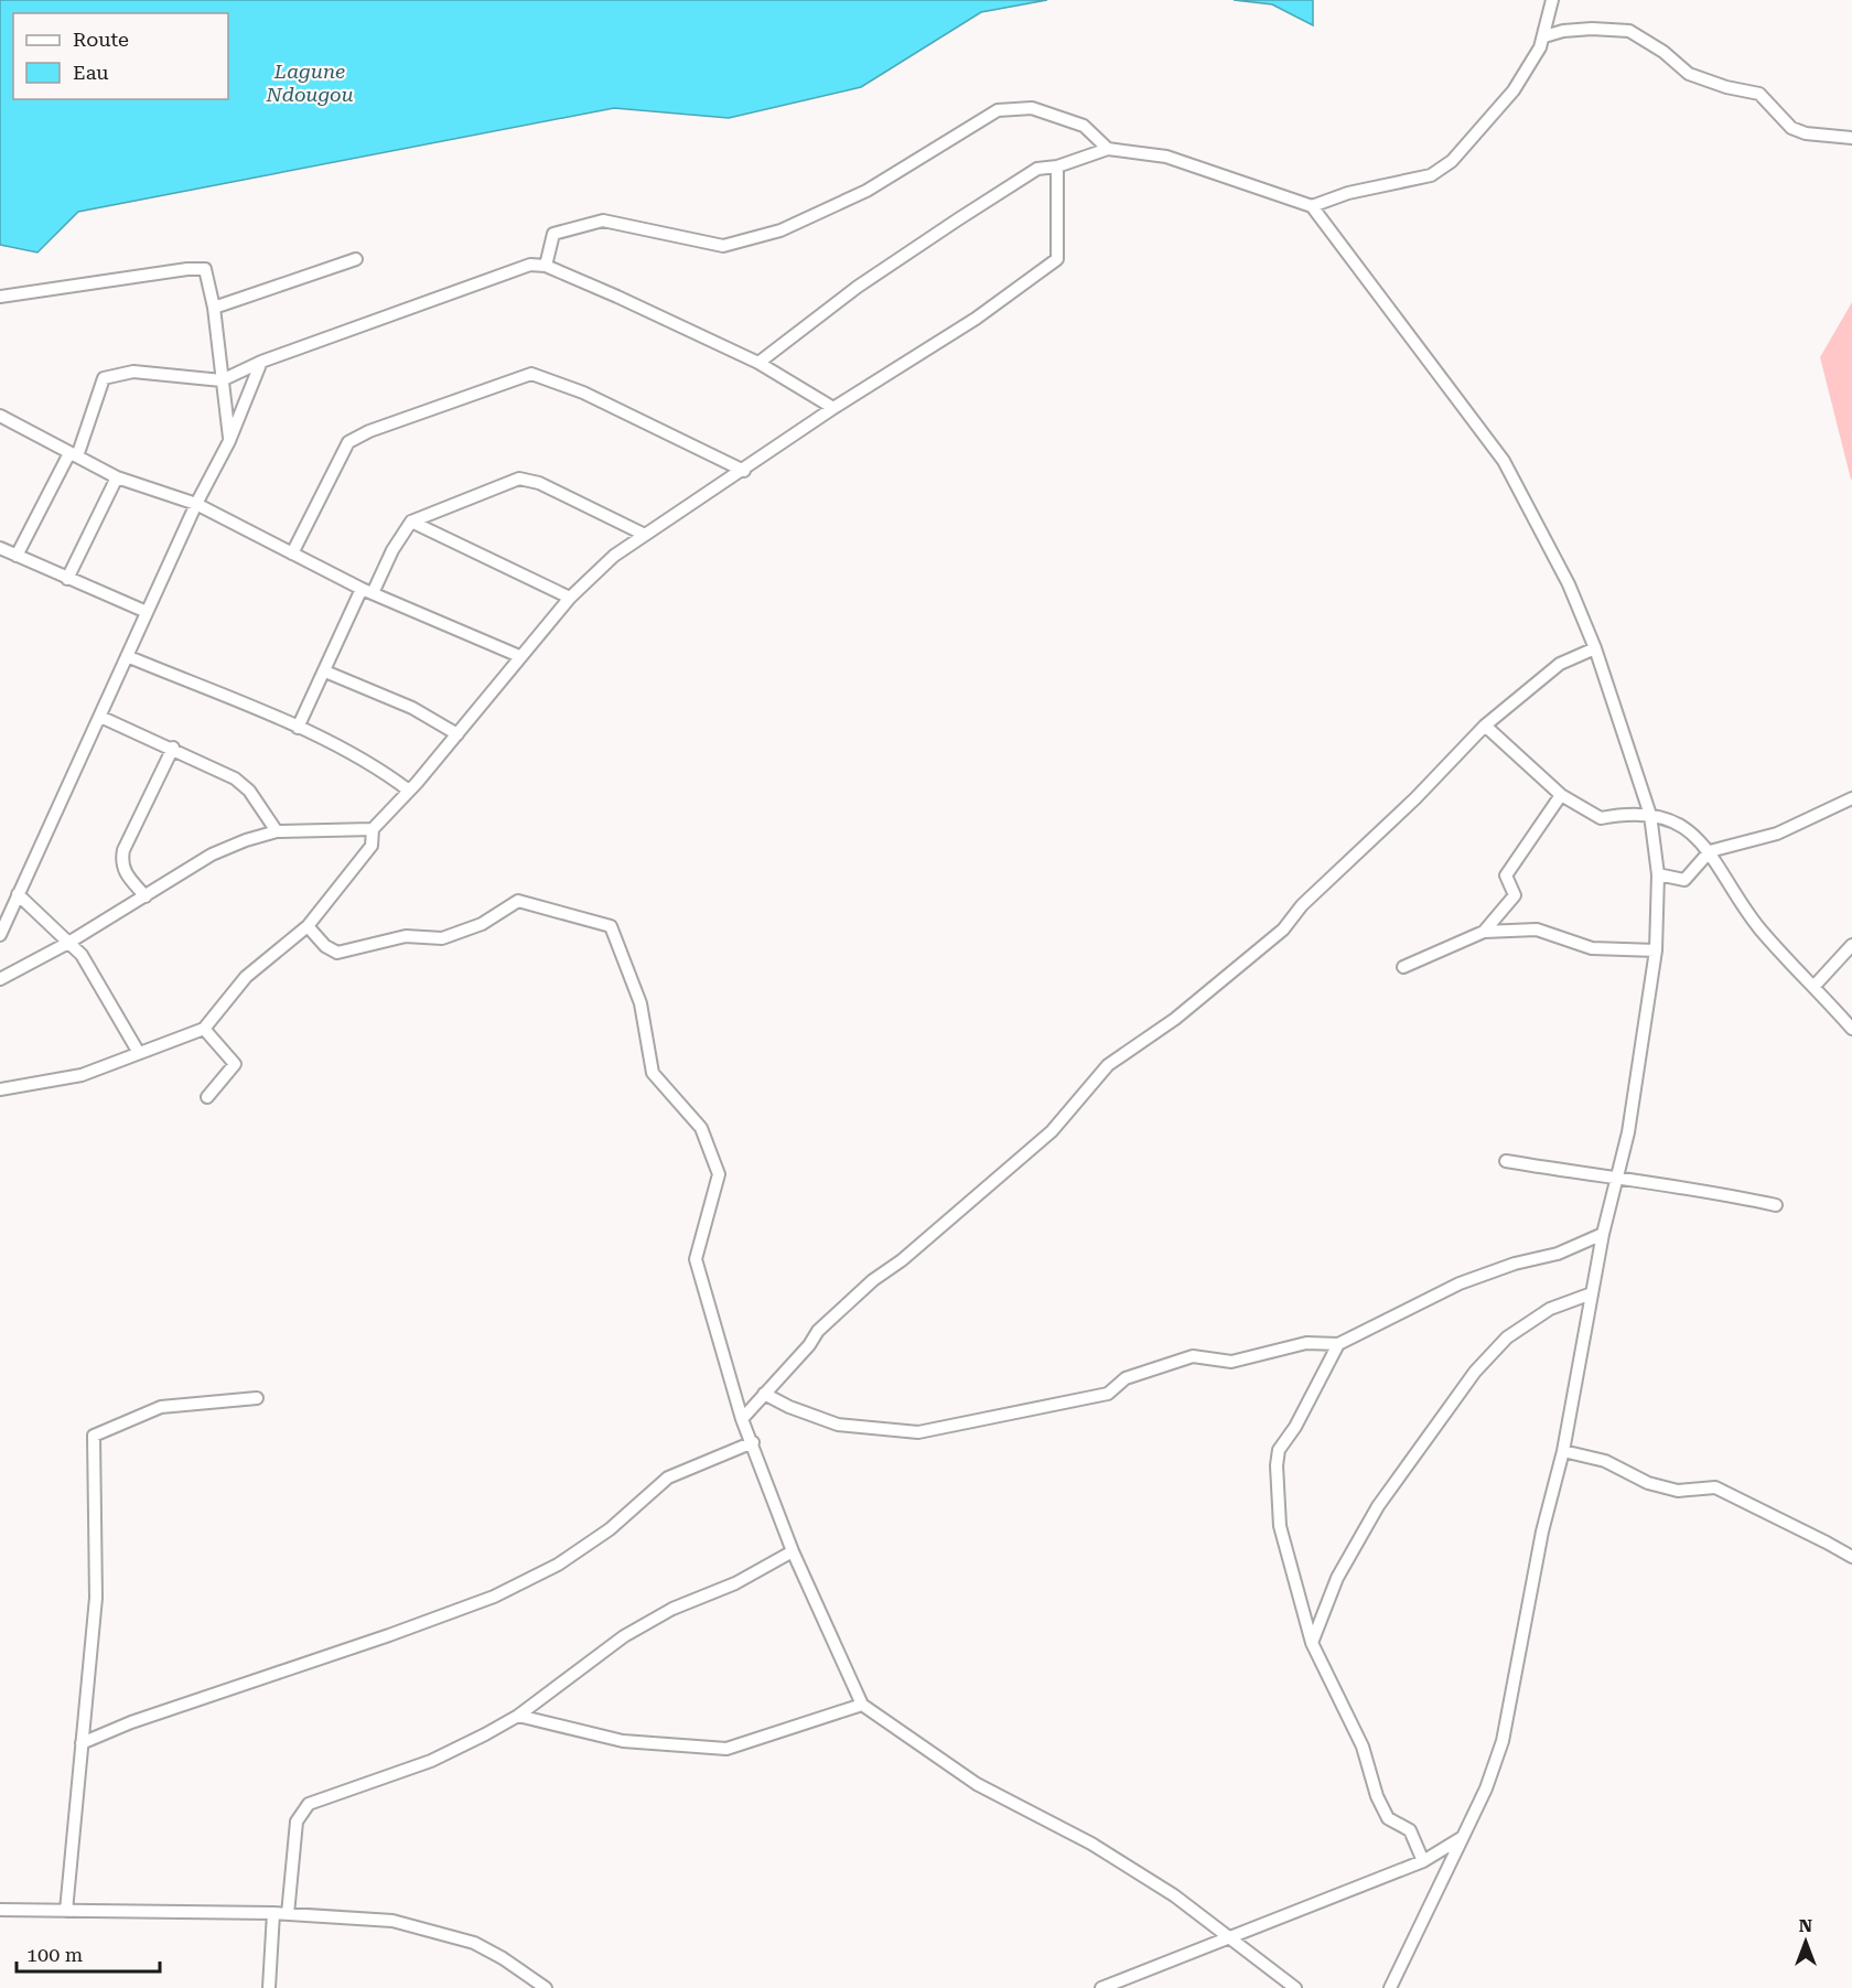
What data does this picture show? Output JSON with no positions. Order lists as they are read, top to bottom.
{
  "water": ["Lagune Ndougou"],
  "legend": ["Route", "Eau"],
  "scale_bar": "100 m",
  "north": "top"
}
